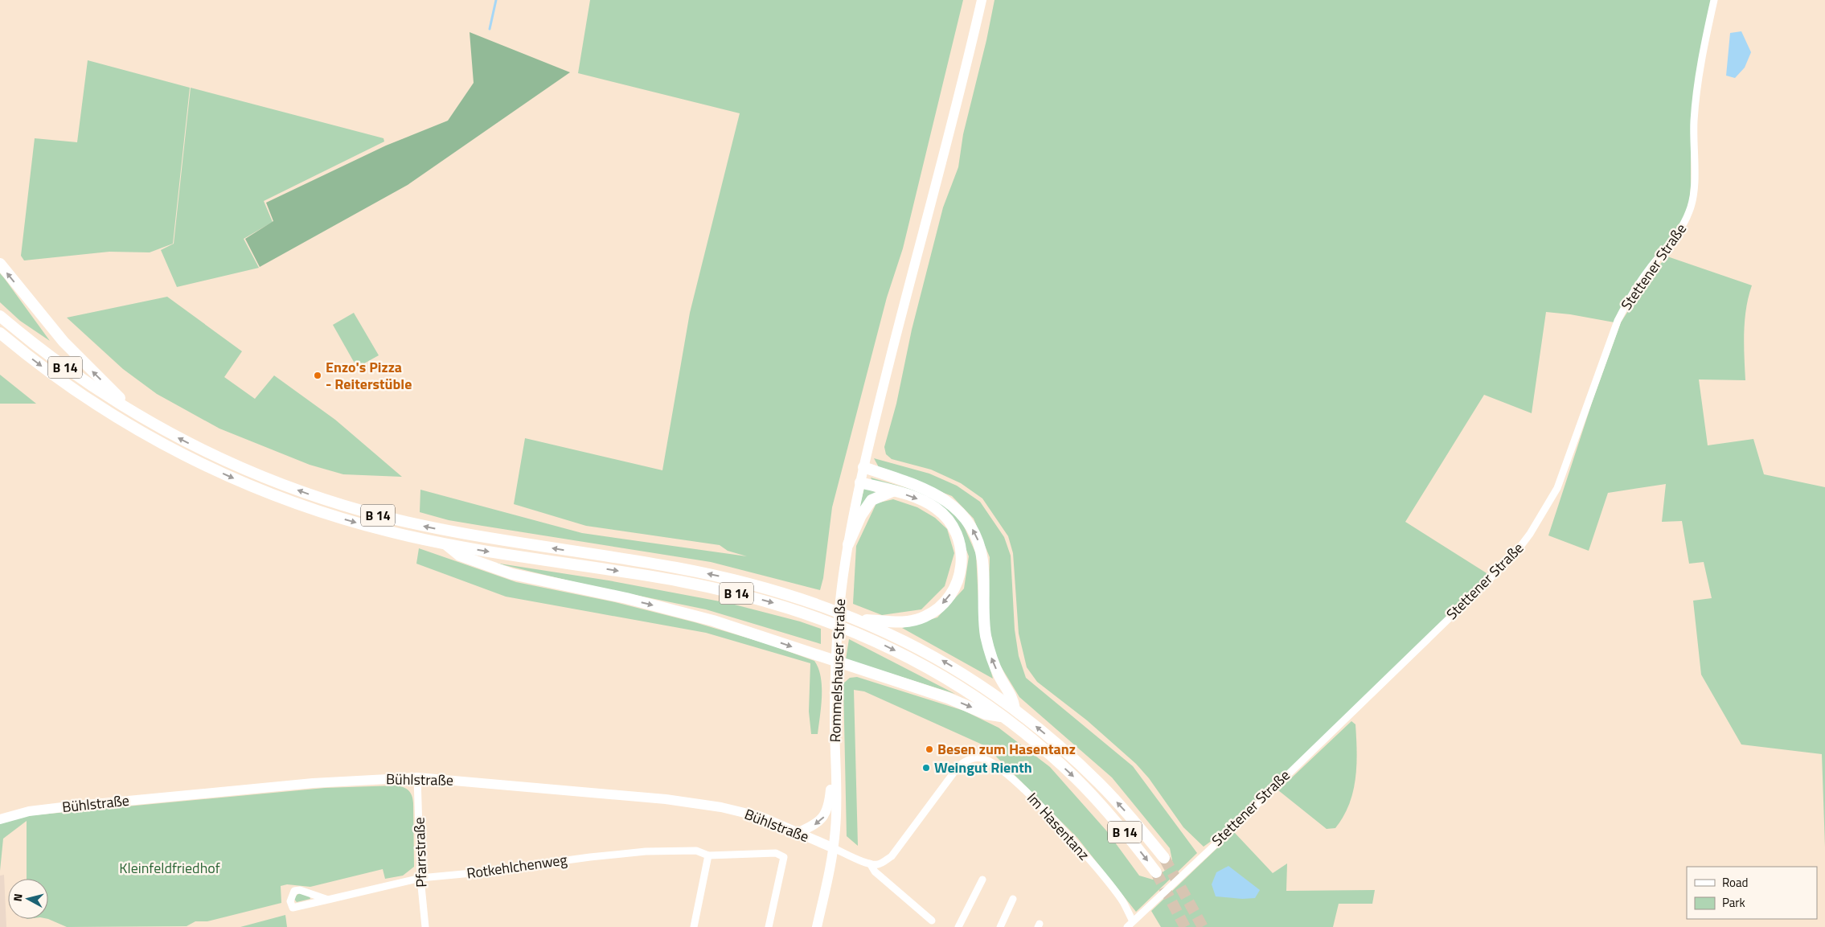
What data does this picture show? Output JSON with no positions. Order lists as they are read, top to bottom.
{
  "streets": {
    "highway": ["B 14"],
    "main road": ["Rommelshauser Straße", "Bühlstraße"],
    "street": [
      "Stettener Straße",
      "Im Hasentanz",
      "Pfarrstraße",
      "Rotkehlchenweg"
    ]
  },
  "crossings": [
    ["Stettener Straße", "Im Hasentanz"],
    ["B 14", "Rommelshauser Straße"],
    ["Rommelshauser Straße", "Bühlstraße"],
    ["Bühlstraße", "Pfarrstraße"],
    ["Pfarrstraße", "Rotkehlchenweg"]
  ],
  "parks": ["Kleinfeldfriedhof"],
  "places": ["Enzo's Pizza - Reiterstüble", "Besen zum Hasentanz", "Weingut Rienth"],
  "legend": ["Road", "Park"],
  "north": "left"
}
